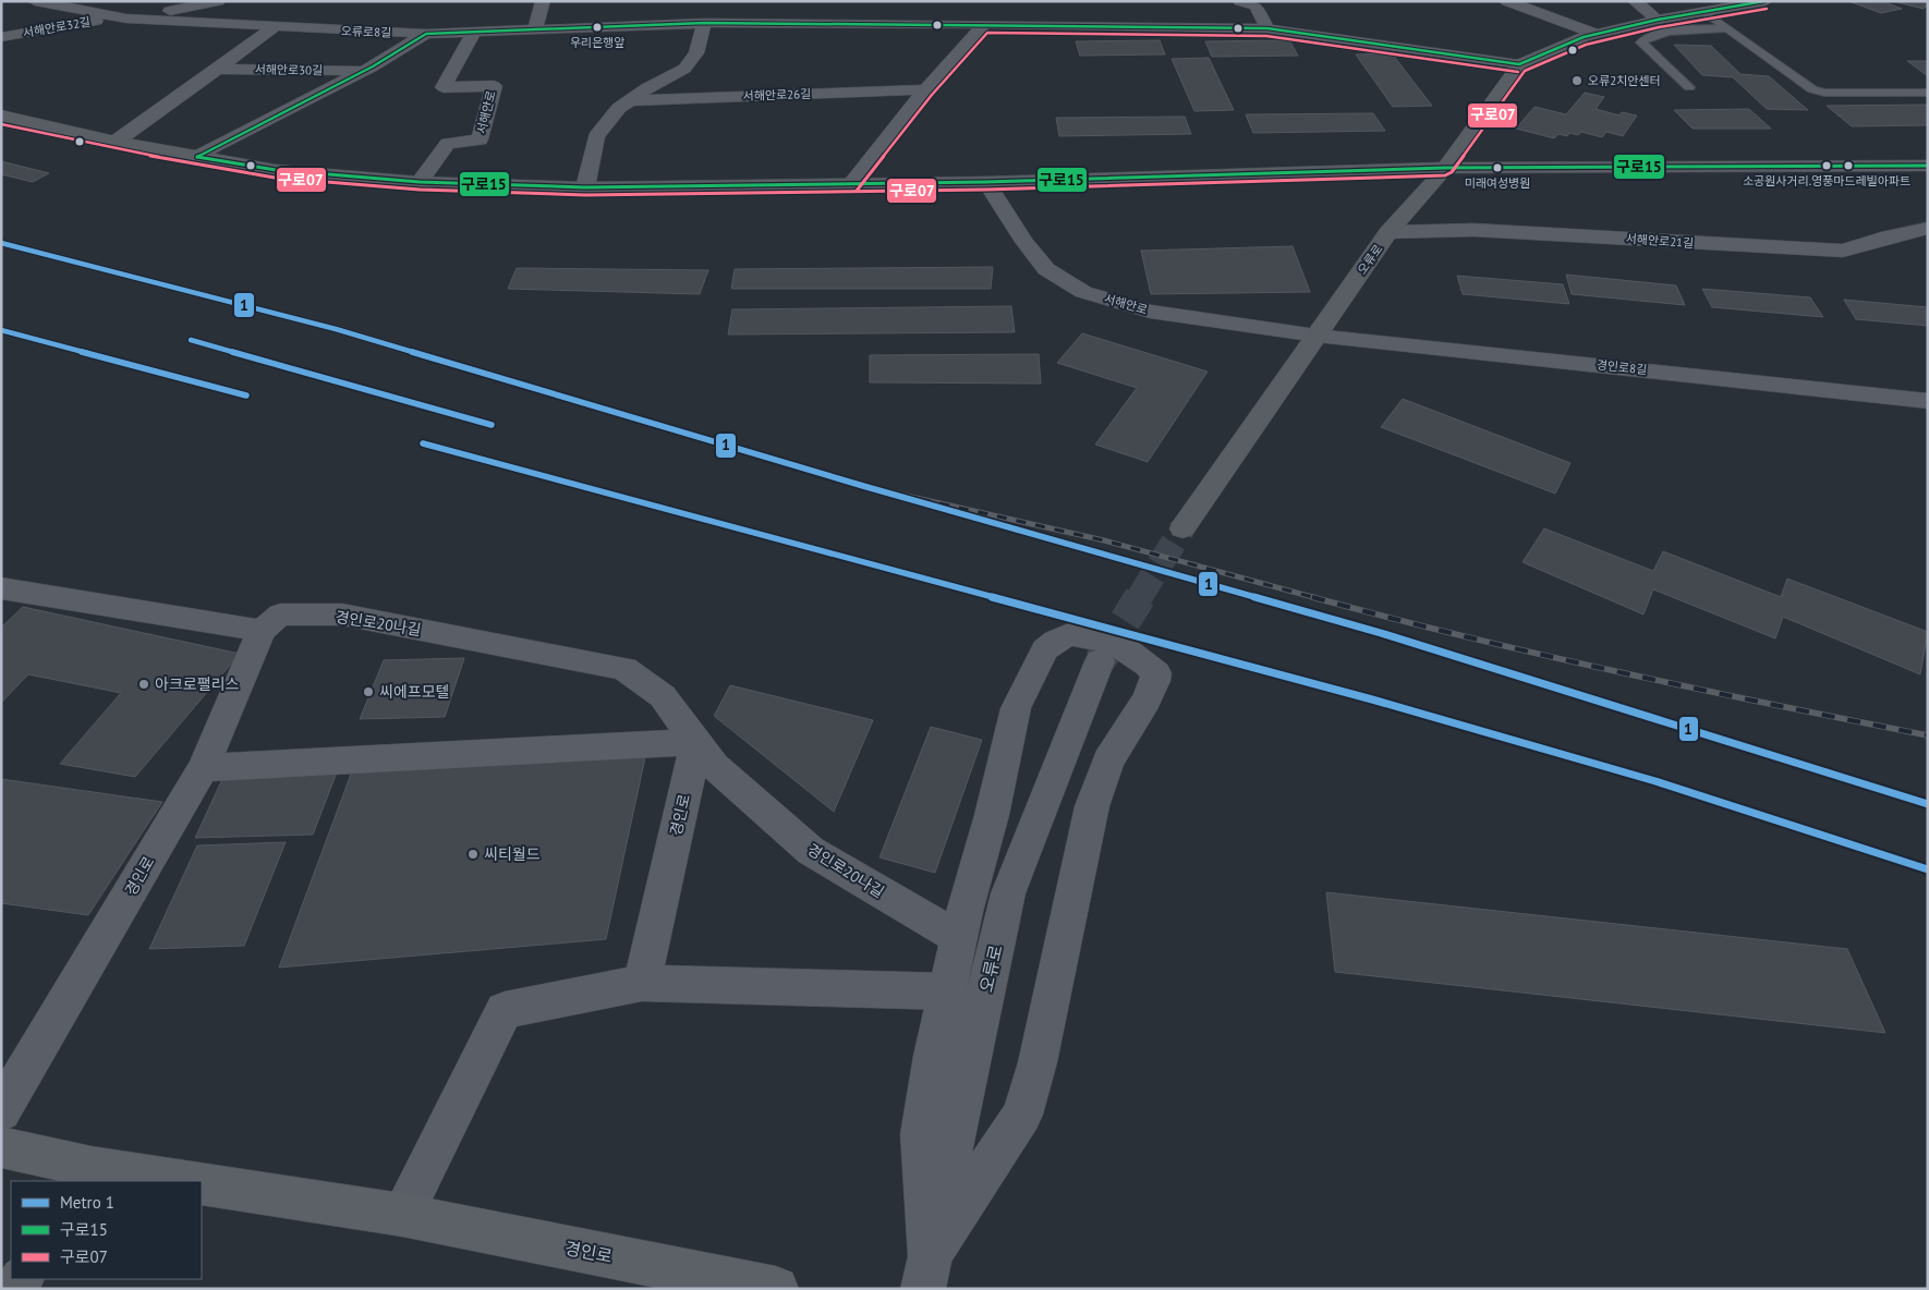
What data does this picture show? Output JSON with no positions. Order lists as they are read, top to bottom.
{
  "streets": {
    "main road": ["오류로", "경인로"],
    "street": [
      "서해안로32길",
      "오류로8길",
      "서해안로30길",
      "서해안로26길",
      "서해안로",
      "서해안로21길",
      "경인로8길",
      "경인로20나길"
    ]
  },
  "crossings": [
    ["서해안로32길", "오류로8길"],
    ["오류로8길", "서해안로30길"],
    ["오류로8길", "서해안로"],
    ["오류로8길", "오류로"],
    ["서해안로", "오류로"],
    ["서해안로", "경인로8길"],
    ["서해안로21길", "오류로"],
    ["오류로", "경인로8길"],
    ["경인로20나길", "경인로"]
  ],
  "places": [
    "우리은행앞",
    "오류2치안센터",
    "소공원사거리.영풍마드레빌아파트",
    "미래여성병원",
    "아크로팰리스",
    "씨에프모텔",
    "씨티월드"
  ],
  "lines": ["transit line 구로15", "transit line 구로07", "metro line 1"],
  "legend": ["Metro 1", "구로15", "구로07"]
}
